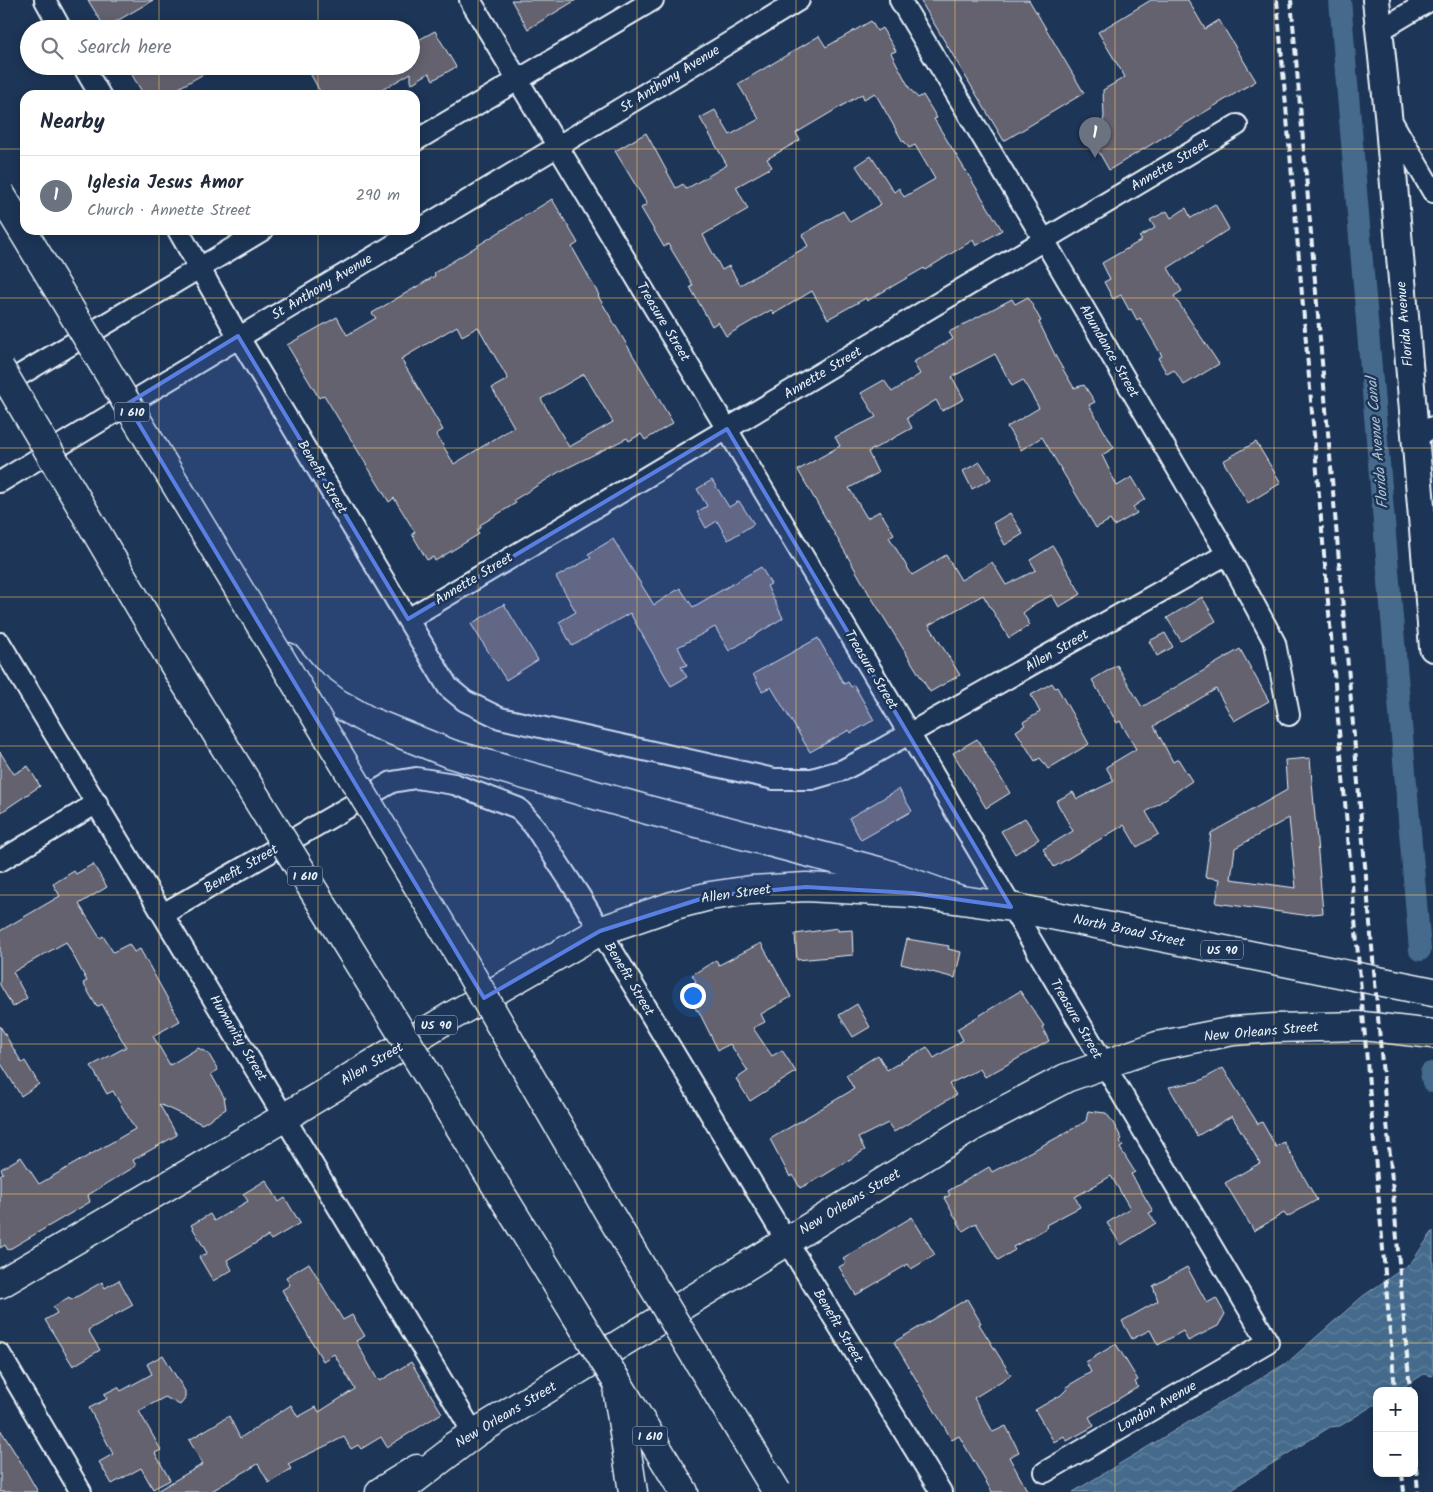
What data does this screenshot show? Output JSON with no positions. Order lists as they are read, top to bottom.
{
  "streets": {
    "main road": [
      "I 610",
      "Allen Street",
      "North Broad Street",
      "US 90",
      "New Orleans Street"
    ],
    "street": [
      "St Anthony Avenue",
      "Annette Street",
      "Treasure Street",
      "Florida Avenue",
      "Abundance Street",
      "Benefit Street",
      "Humanity Street",
      "London Avenue"
    ]
  },
  "crossings": [
    ["St Anthony Avenue", "Treasure Street"],
    ["St Anthony Avenue", "Benefit Street"],
    ["Annette Street", "Treasure Street"],
    ["Annette Street", "Abundance Street"],
    ["Annette Street", "Benefit Street"],
    ["Treasure Street", "Allen Street"],
    ["Treasure Street", "North Broad Street"],
    ["Treasure Street", "New Orleans Street"],
    ["Treasure Street", "London Avenue"],
    ["Abundance Street", "Allen Street"],
    ["Benefit Street", "Allen Street"],
    ["Benefit Street", "New Orleans Street"],
    ["Benefit Street", "Humanity Street"],
    ["Allen Street", "North Broad Street"],
    ["Allen Street", "Humanity Street"],
    ["New Orleans Street", "Humanity Street"]
  ],
  "water": ["Florida Avenue Canal"],
  "page": {
    "search": "Search here",
    "heading": "Nearby",
    "pins": "1",
    "list": [
      {
        "mark": "1",
        "name": "Iglesia Jesus Amor",
        "note": "Church · Annette Street",
        "value": "290 m"
      }
    ],
    "map_buttons": ["+", "−"]
  }
}
